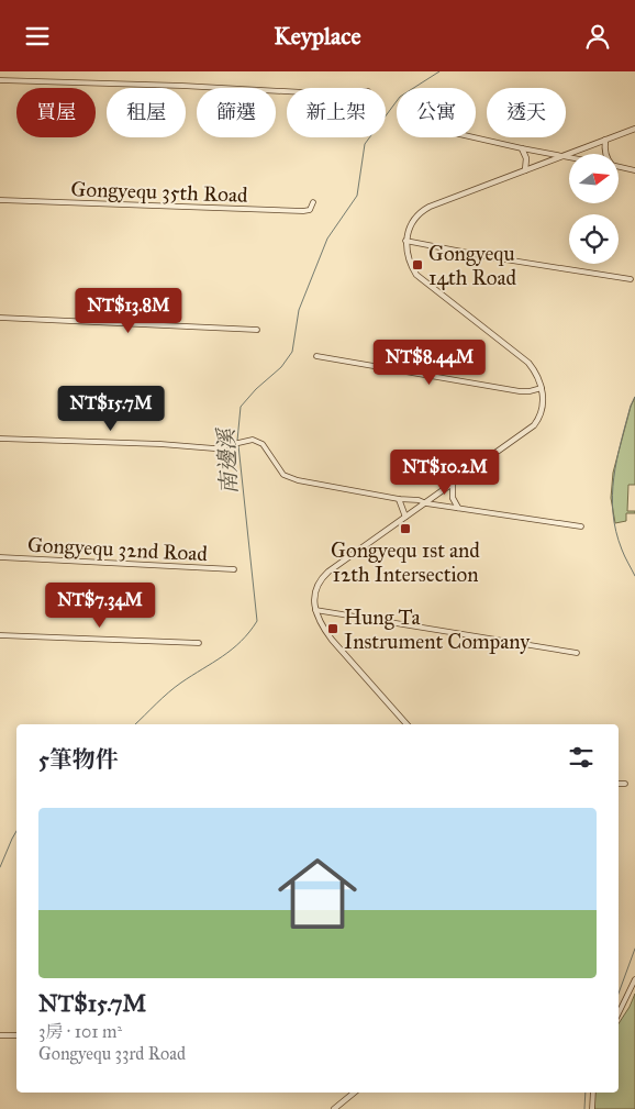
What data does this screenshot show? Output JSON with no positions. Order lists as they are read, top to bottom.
{
  "streets": {
    "street": ["Gongyequ 35th Road", "Gongyequ 32nd Road"]
  },
  "water": ["南邊溪"],
  "places": {
    "transit": ["Gongyequ 14th Road", "Gongyequ 1st and 12th Intersection", "Hung Ta Instrument Company"]
  },
  "north": "right",
  "page": {
    "header": "Keyplace",
    "chip": [
      "買屋",
      "租屋",
      "篩選",
      "新上架",
      "公寓",
      "透天"
    ],
    "price": [
      "NT$13.8M",
      "NT$8.44M",
      "NT$15.7M",
      "NT$10.2M",
      "NT$7.34M"
    ],
    "heading": "5筆物件",
    "list": [
      {
        "name": "NT$15.7M",
        "note": "3房 · 101 m² · Gongyequ 33rd Road"
      }
    ]
  }
}
